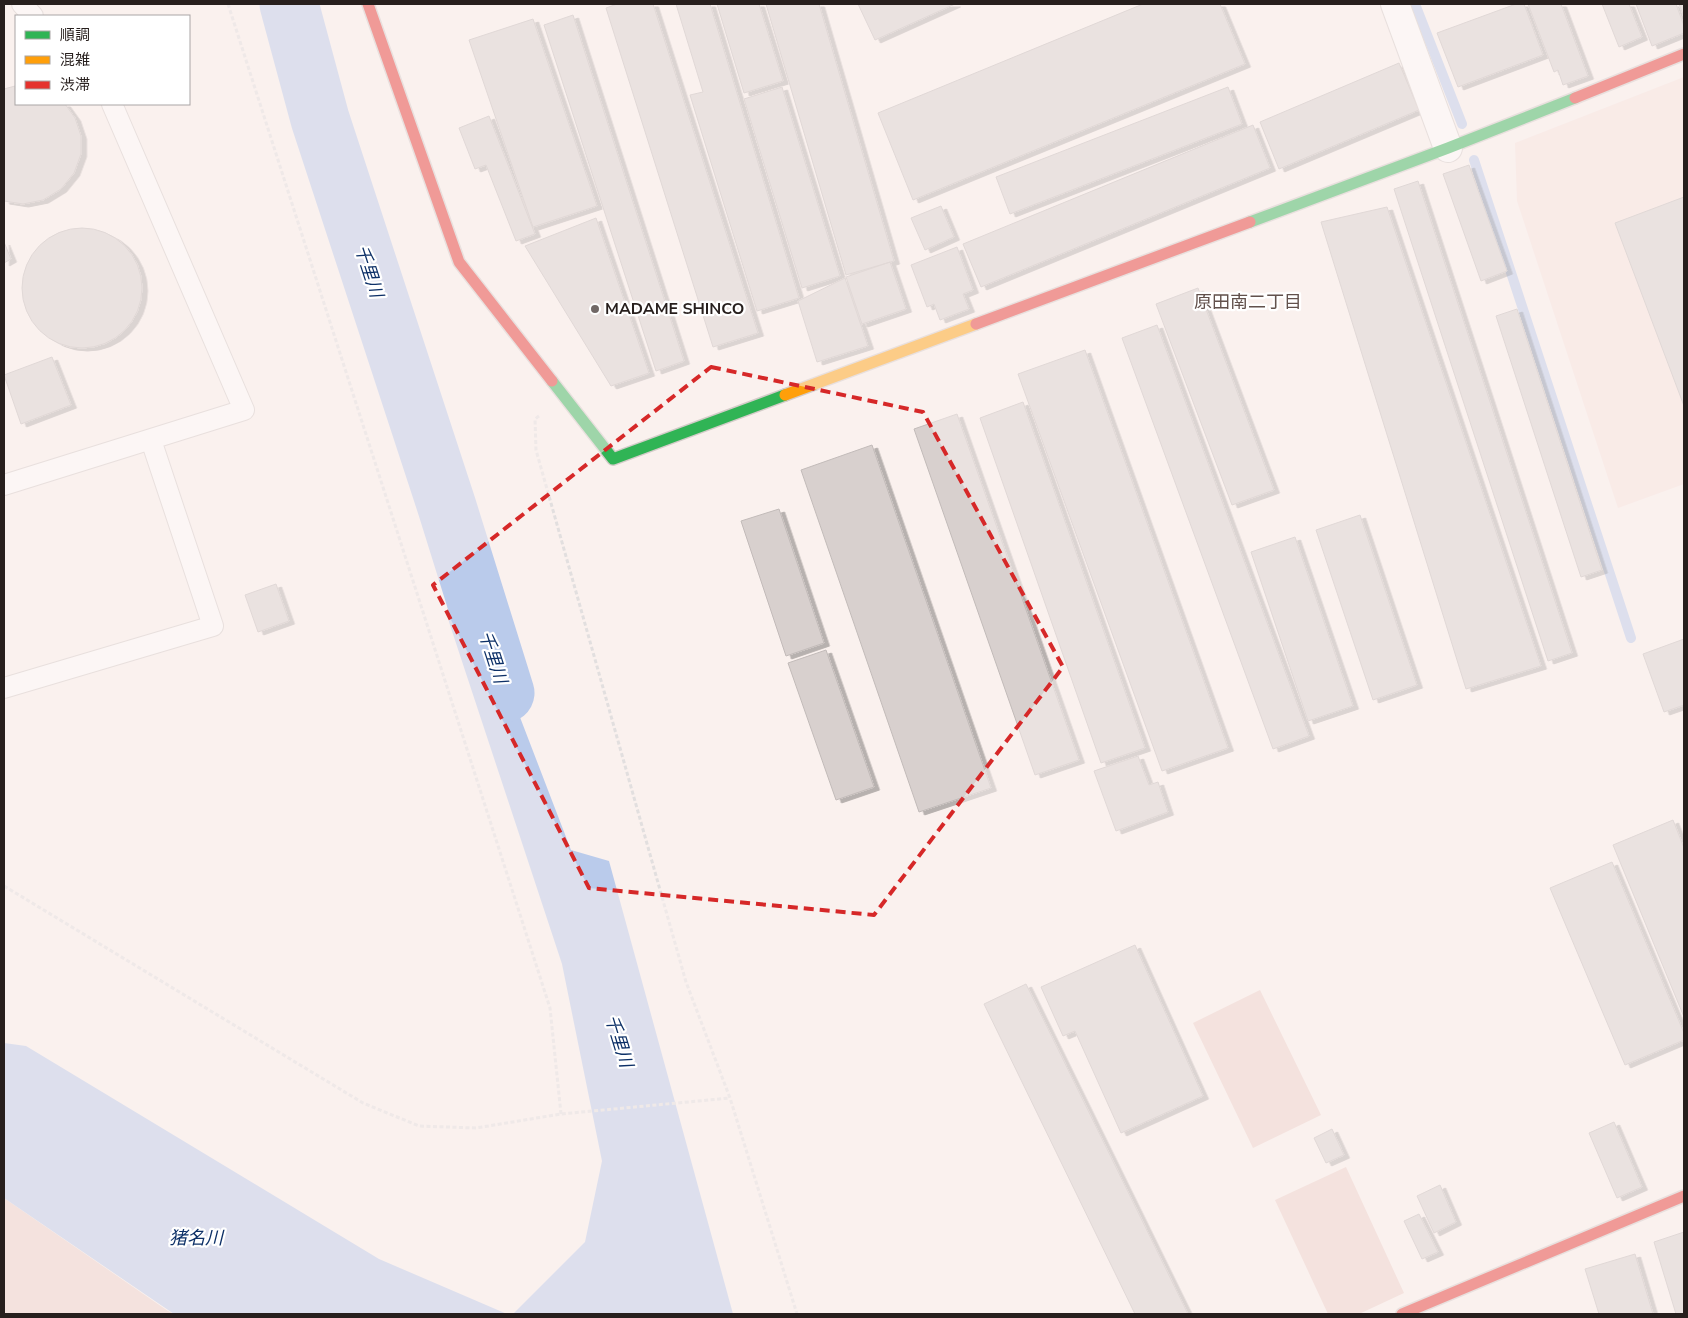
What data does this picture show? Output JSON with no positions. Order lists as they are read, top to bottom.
{
  "districts": ["原田南二丁目"],
  "water": ["千里川", "猪名川"],
  "places": ["MADAME SHINCO"],
  "legend": ["順調", "混雑", "渋滞"]
}
